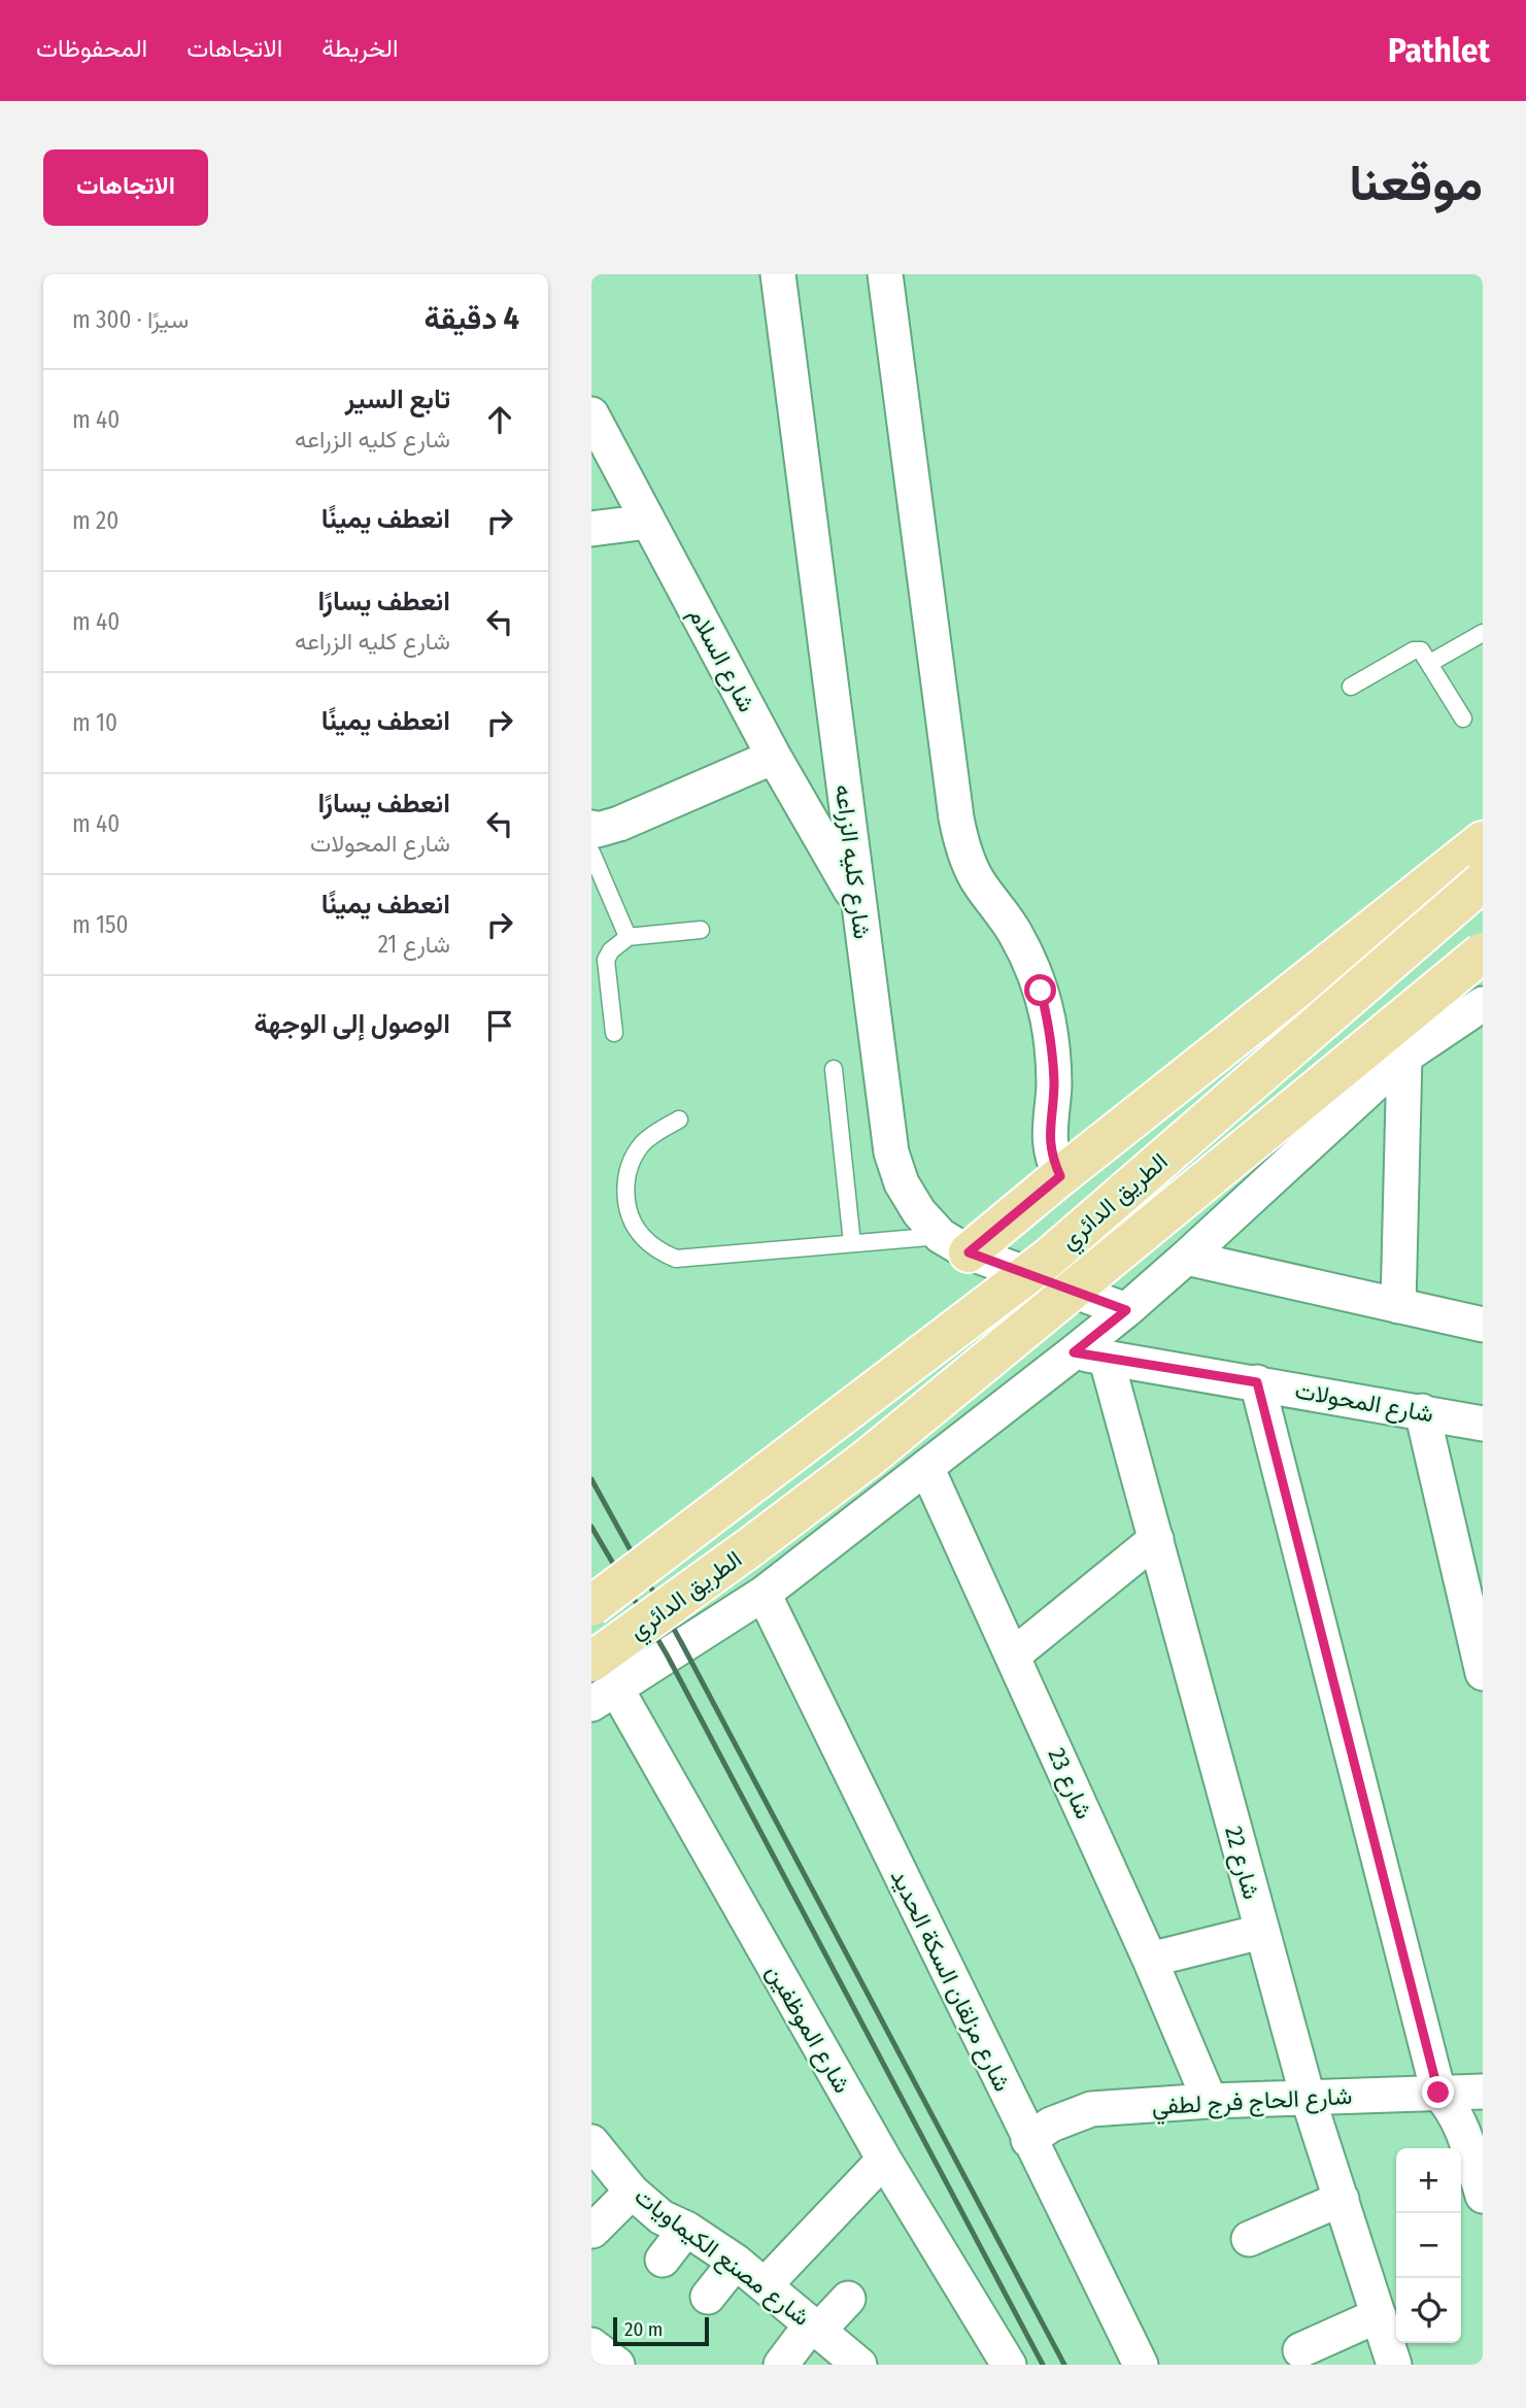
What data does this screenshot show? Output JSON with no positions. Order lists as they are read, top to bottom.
{
  "streets": {
    "main road": ["الطريق الدائري"],
    "street": [
      "شارع السلام",
      "شارع كليه الزراعه",
      "شارع المحولات",
      "شارع 23",
      "شارع 22",
      "شارع مزلقان السكة الحديد",
      "شارع الموظفين",
      "شارع الحاج فرج لطفي",
      "شارع مصنع الكيماويات"
    ]
  },
  "crossings": [
    ["شارع السلام", "شارع كليه الزراعه"],
    ["الطريق الدائري", "شارع الموظفين"],
    ["شارع المحولات", "شارع 22"],
    ["شارع 23", "شارع الحاج فرج لطفي"],
    ["شارع 22", "شارع الحاج فرج لطفي"],
    ["شارع مزلقان السكة الحديد", "شارع الحاج فرج لطفي"]
  ],
  "scale_bar": "20 m",
  "page": {
    "header": "Pathlet",
    "nav": ["الخريطة", "الاتجاهات", "المحفوظات"],
    "title": "موقعنا",
    "buttons": "الاتجاهات",
    "heading": ["4 دقيقة", "سيرًا · 300 m"],
    "list": [
      ["تابع السير", "شارع كليه الزراعه", "40 m"],
      ["انعطف يمينًا", "20 m"],
      ["انعطف يسارًا", "شارع كليه الزراعه", "40 m"],
      ["انعطف يمينًا", "10 m"],
      ["انعطف يسارًا", "شارع المحولات", "40 m"],
      ["انعطف يمينًا", "شارع 21", "150 m"],
      "الوصول إلى الوجهة"
    ],
    "map_buttons": ["+", "−"],
    "scale": "20 m"
  }
}
